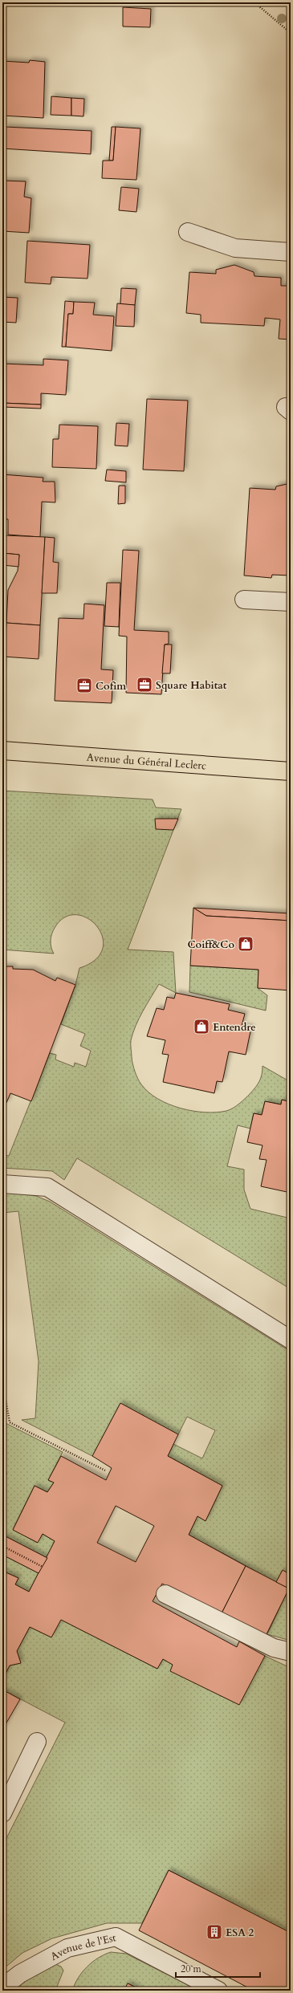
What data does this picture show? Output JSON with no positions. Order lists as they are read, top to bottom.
{
  "streets": {
    "main road": ["Avenue du Général Leclerc"],
    "lane": ["Avenue de l'Est"]
  },
  "places": {
    "office": ["Square Habitat", "Cofim"],
    "shop": ["Coiff&Co", "Entendre"],
    "building": ["ESA 2"]
  },
  "scale_bar": "20 m"
}
